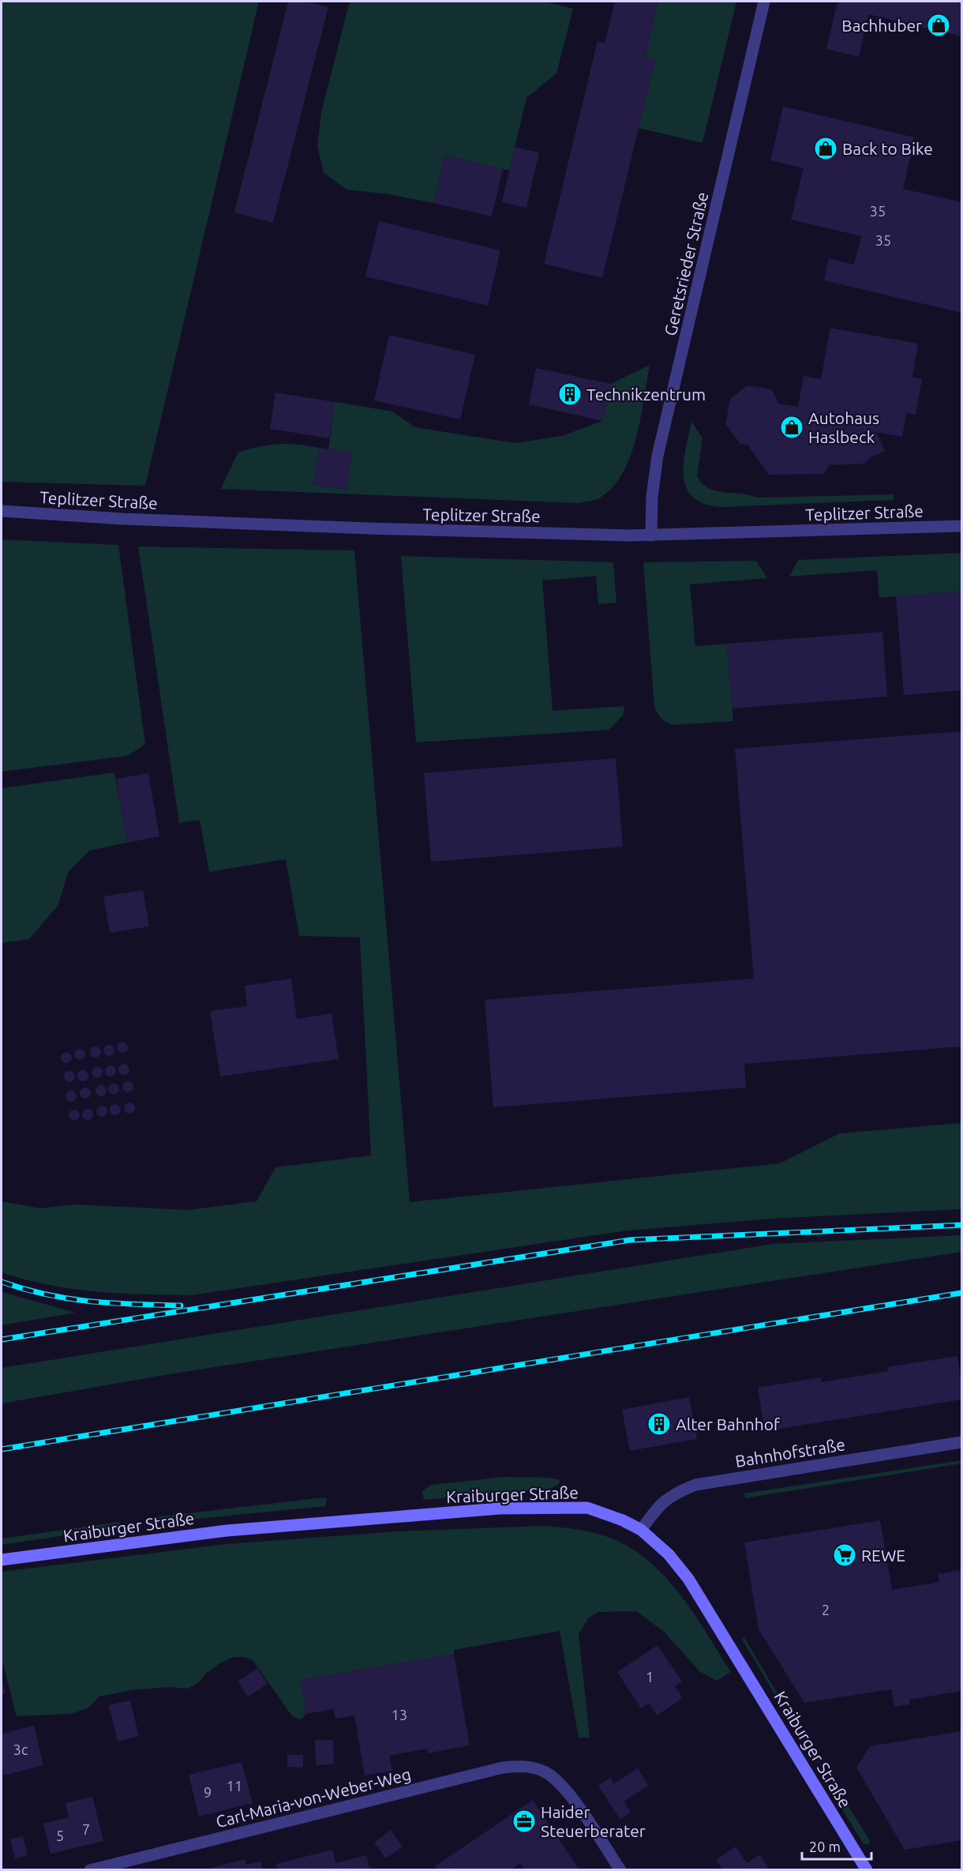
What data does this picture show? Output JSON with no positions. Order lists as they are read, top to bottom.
{
  "streets": {
    "main road": ["Kraiburger Straße"],
    "street": [
      "Geretsrieder Straße",
      "Teplitzer Straße",
      "Bahnhofstraße",
      "Carl-Maria-von-Weber-Weg"
    ]
  },
  "crossings": [
    ["Geretsrieder Straße", "Teplitzer Straße"],
    ["Bahnhofstraße", "Kraiburger Straße"]
  ],
  "places": {
    "shop": ["Bachhuber", "Back to Bike", "Autohaus Haslbeck"],
    "building": ["Technikzentrum", "Alter Bahnhof"],
    "supermarket": ["REWE"],
    "office": ["Haider Steuerberater"]
  },
  "house_numbers": [
    "35",
    "35",
    "2",
    "1",
    "13",
    "3c",
    "11",
    "9",
    "7",
    "5"
  ],
  "scale_bar": "20 m"
}
